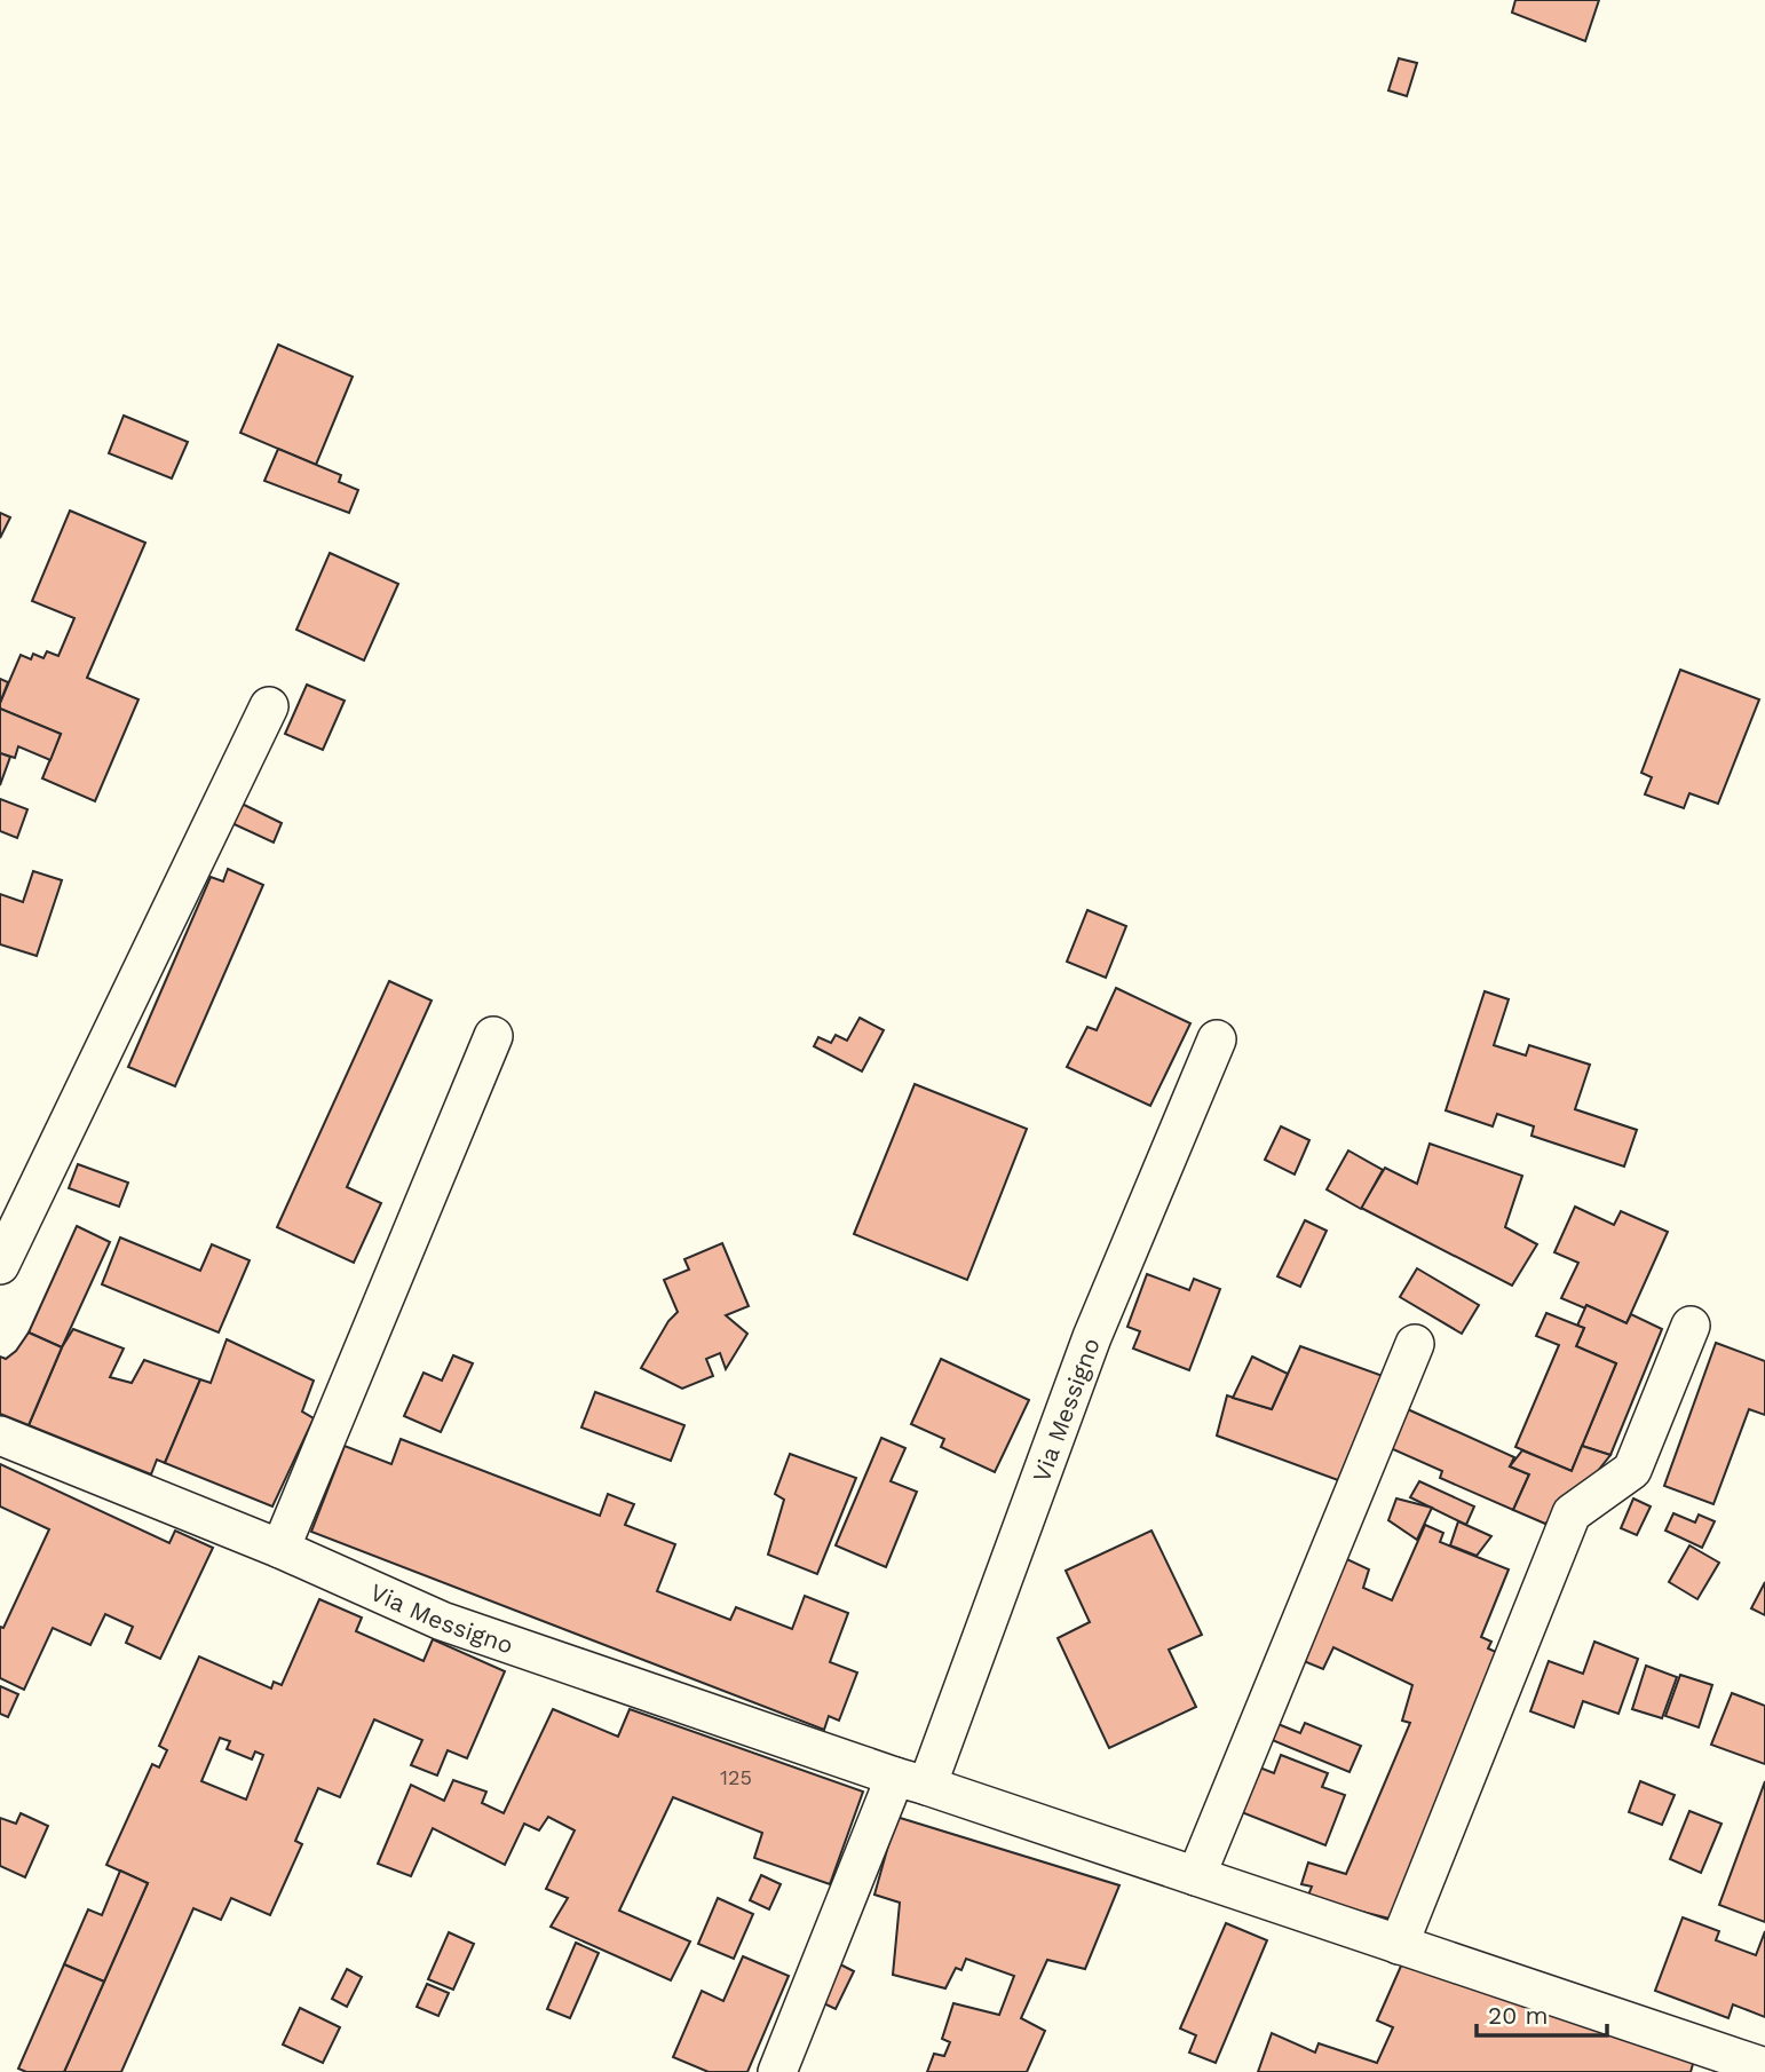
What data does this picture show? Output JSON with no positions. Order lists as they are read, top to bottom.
{
  "streets": {
    "street": ["Via Messigno"]
  },
  "house_numbers": ["125"],
  "scale_bar": "20 m"
}
